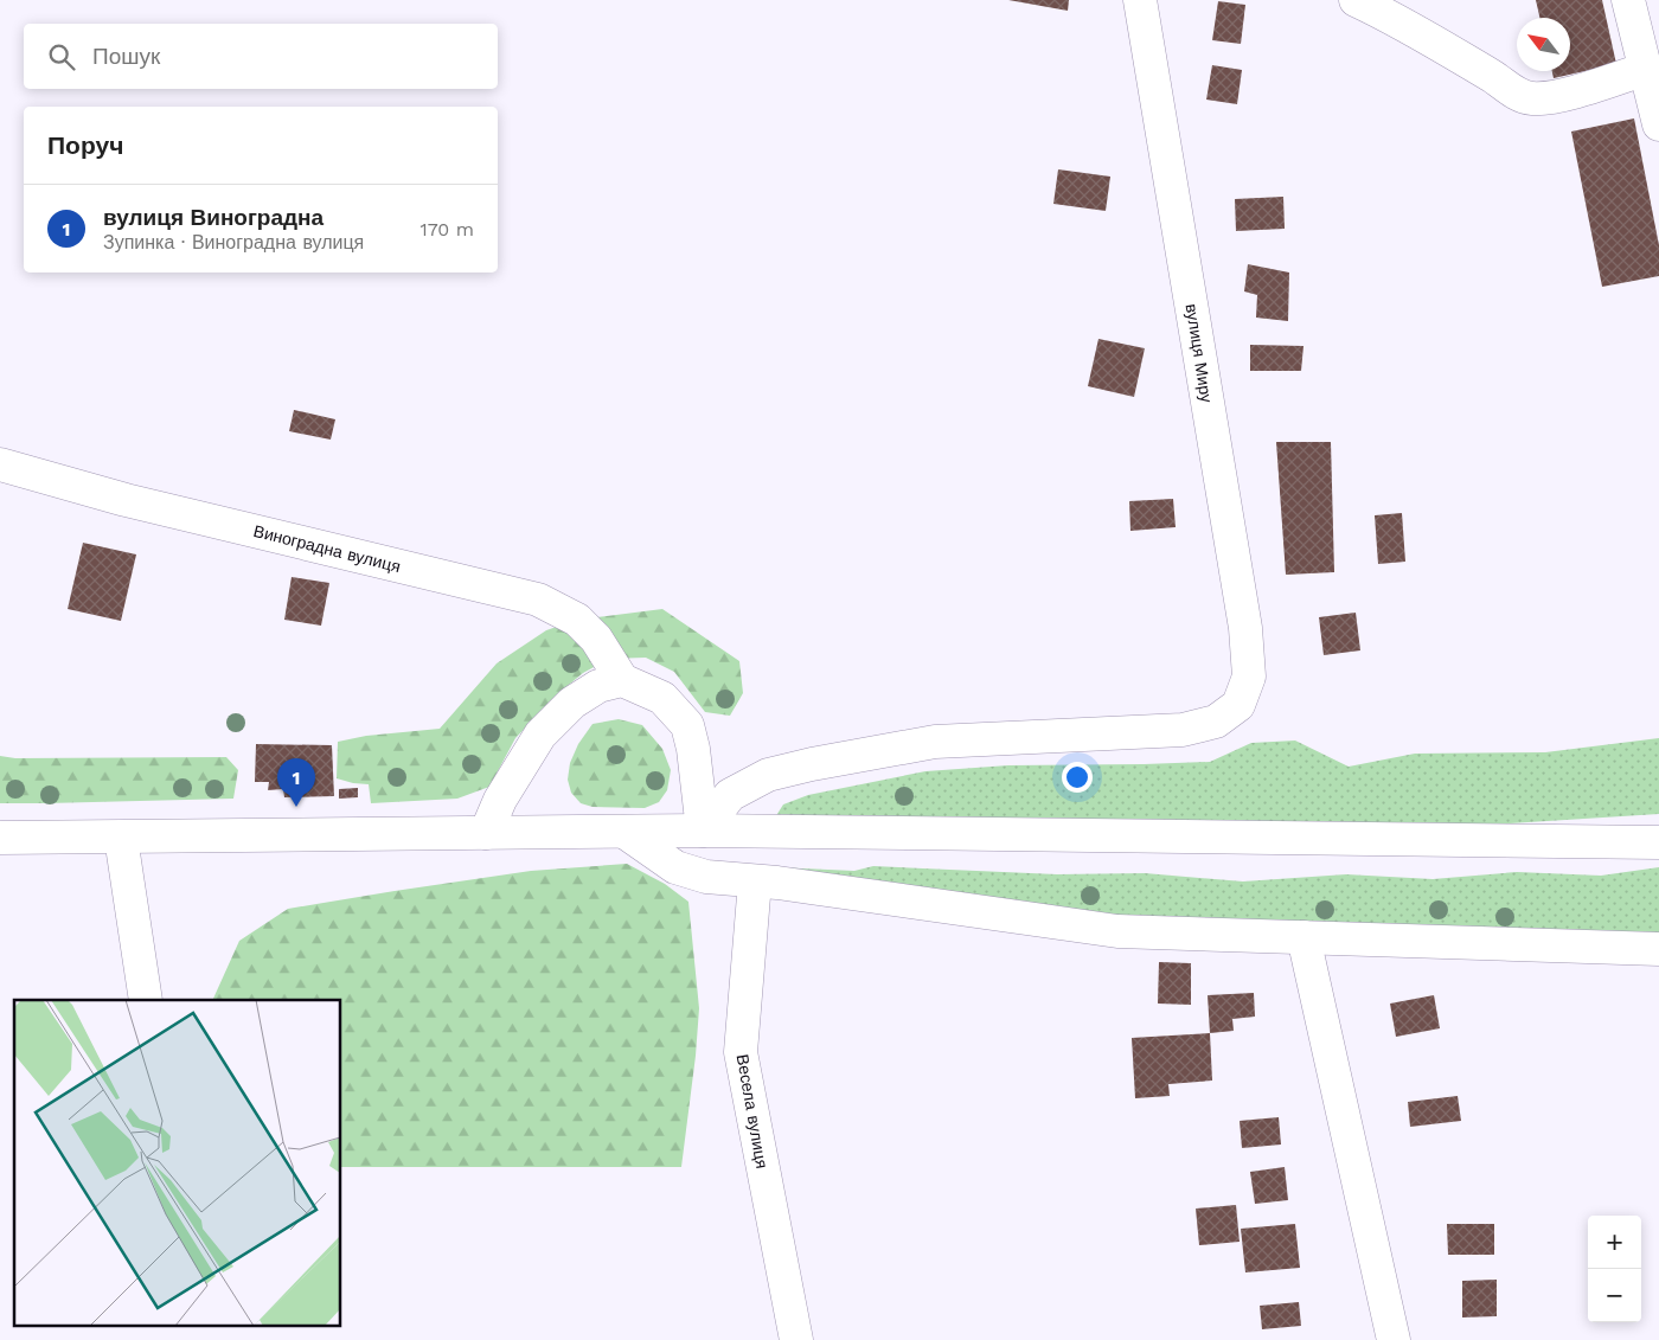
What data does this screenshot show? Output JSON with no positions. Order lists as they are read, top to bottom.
{
  "streets": {
    "street": ["вулиця Миру", "Виноградна вулиця", "Весела вулиця"]
  },
  "north": "top left",
  "page": {
    "search": "Пошук",
    "heading": "Поруч",
    "list": [
      {
        "mark": "1",
        "name": "вулиця Виноградна",
        "note": "Зупинка · Виноградна вулиця",
        "value": "170 m"
      }
    ],
    "pins": "1",
    "map_buttons": ["+", "−"]
  }
}
